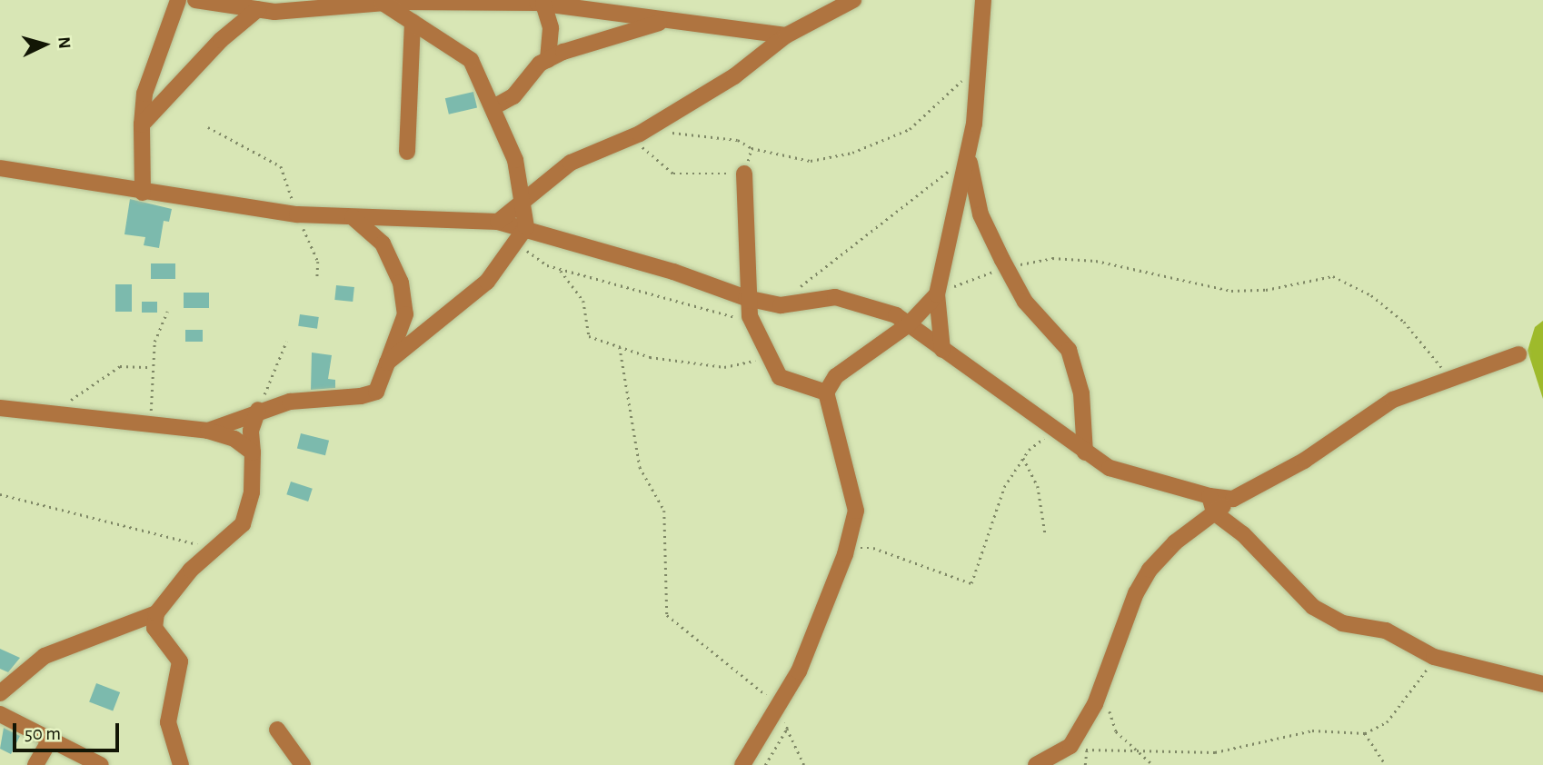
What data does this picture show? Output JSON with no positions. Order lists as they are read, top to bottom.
{
  "scale_bar": "50 m",
  "north": "right"
}
